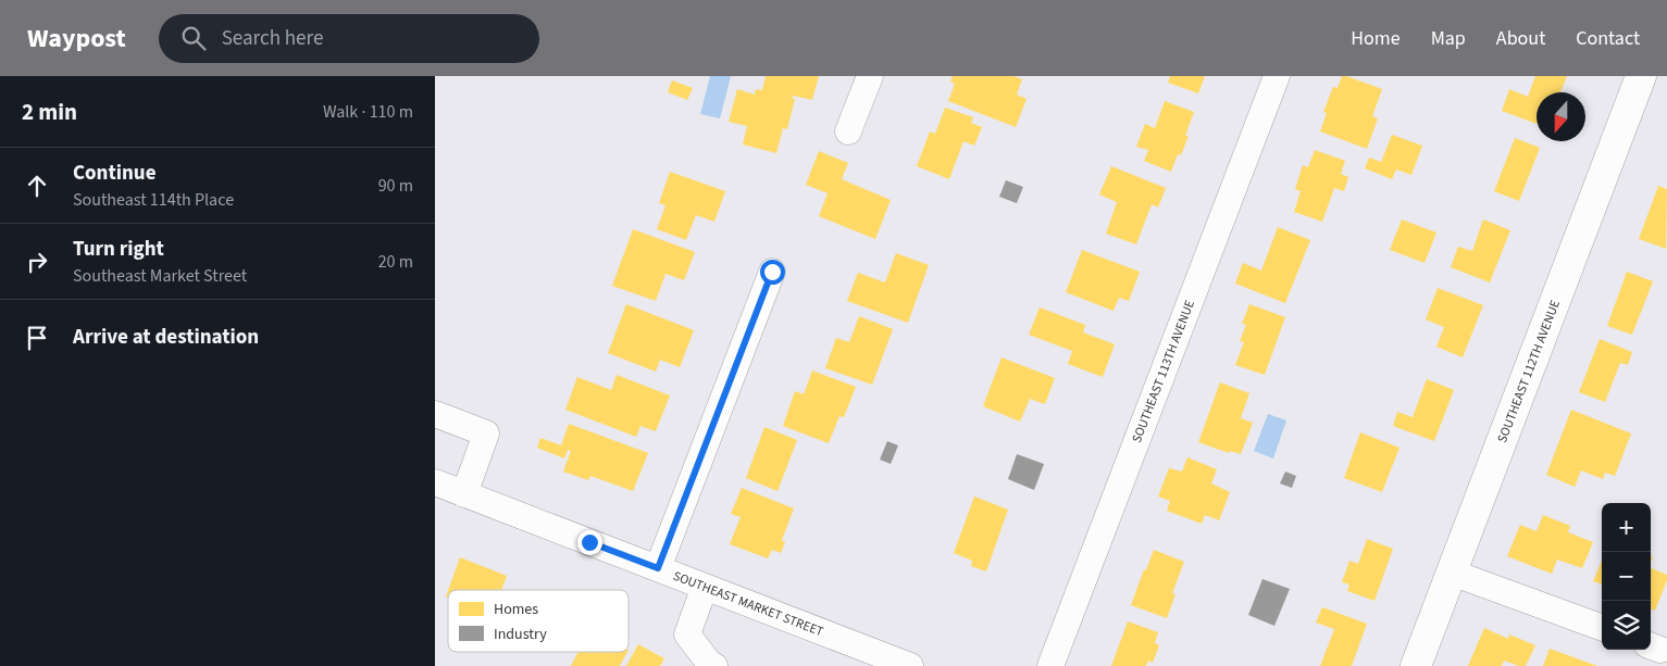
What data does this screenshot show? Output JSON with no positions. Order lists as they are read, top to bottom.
{
  "streets": {
    "main road": ["SOUTHEAST 112TH AVENUE"],
    "street": ["SOUTHEAST 113TH AVENUE", "SOUTHEAST MARKET STREET"]
  },
  "legend": ["Homes", "Industry"],
  "north": "bottom",
  "page": {
    "header": "Waypost",
    "search": "Search here",
    "nav": [
      "Home",
      "Map",
      "About",
      "Contact"
    ],
    "heading": ["2 min", "Walk · 110 m"],
    "list": [
      ["Continue", "Southeast 114th Place", "90 m"],
      ["Turn right", "Southeast Market Street", "20 m"],
      "Arrive at destination"
    ],
    "map_buttons": ["+", "−"]
  }
}
